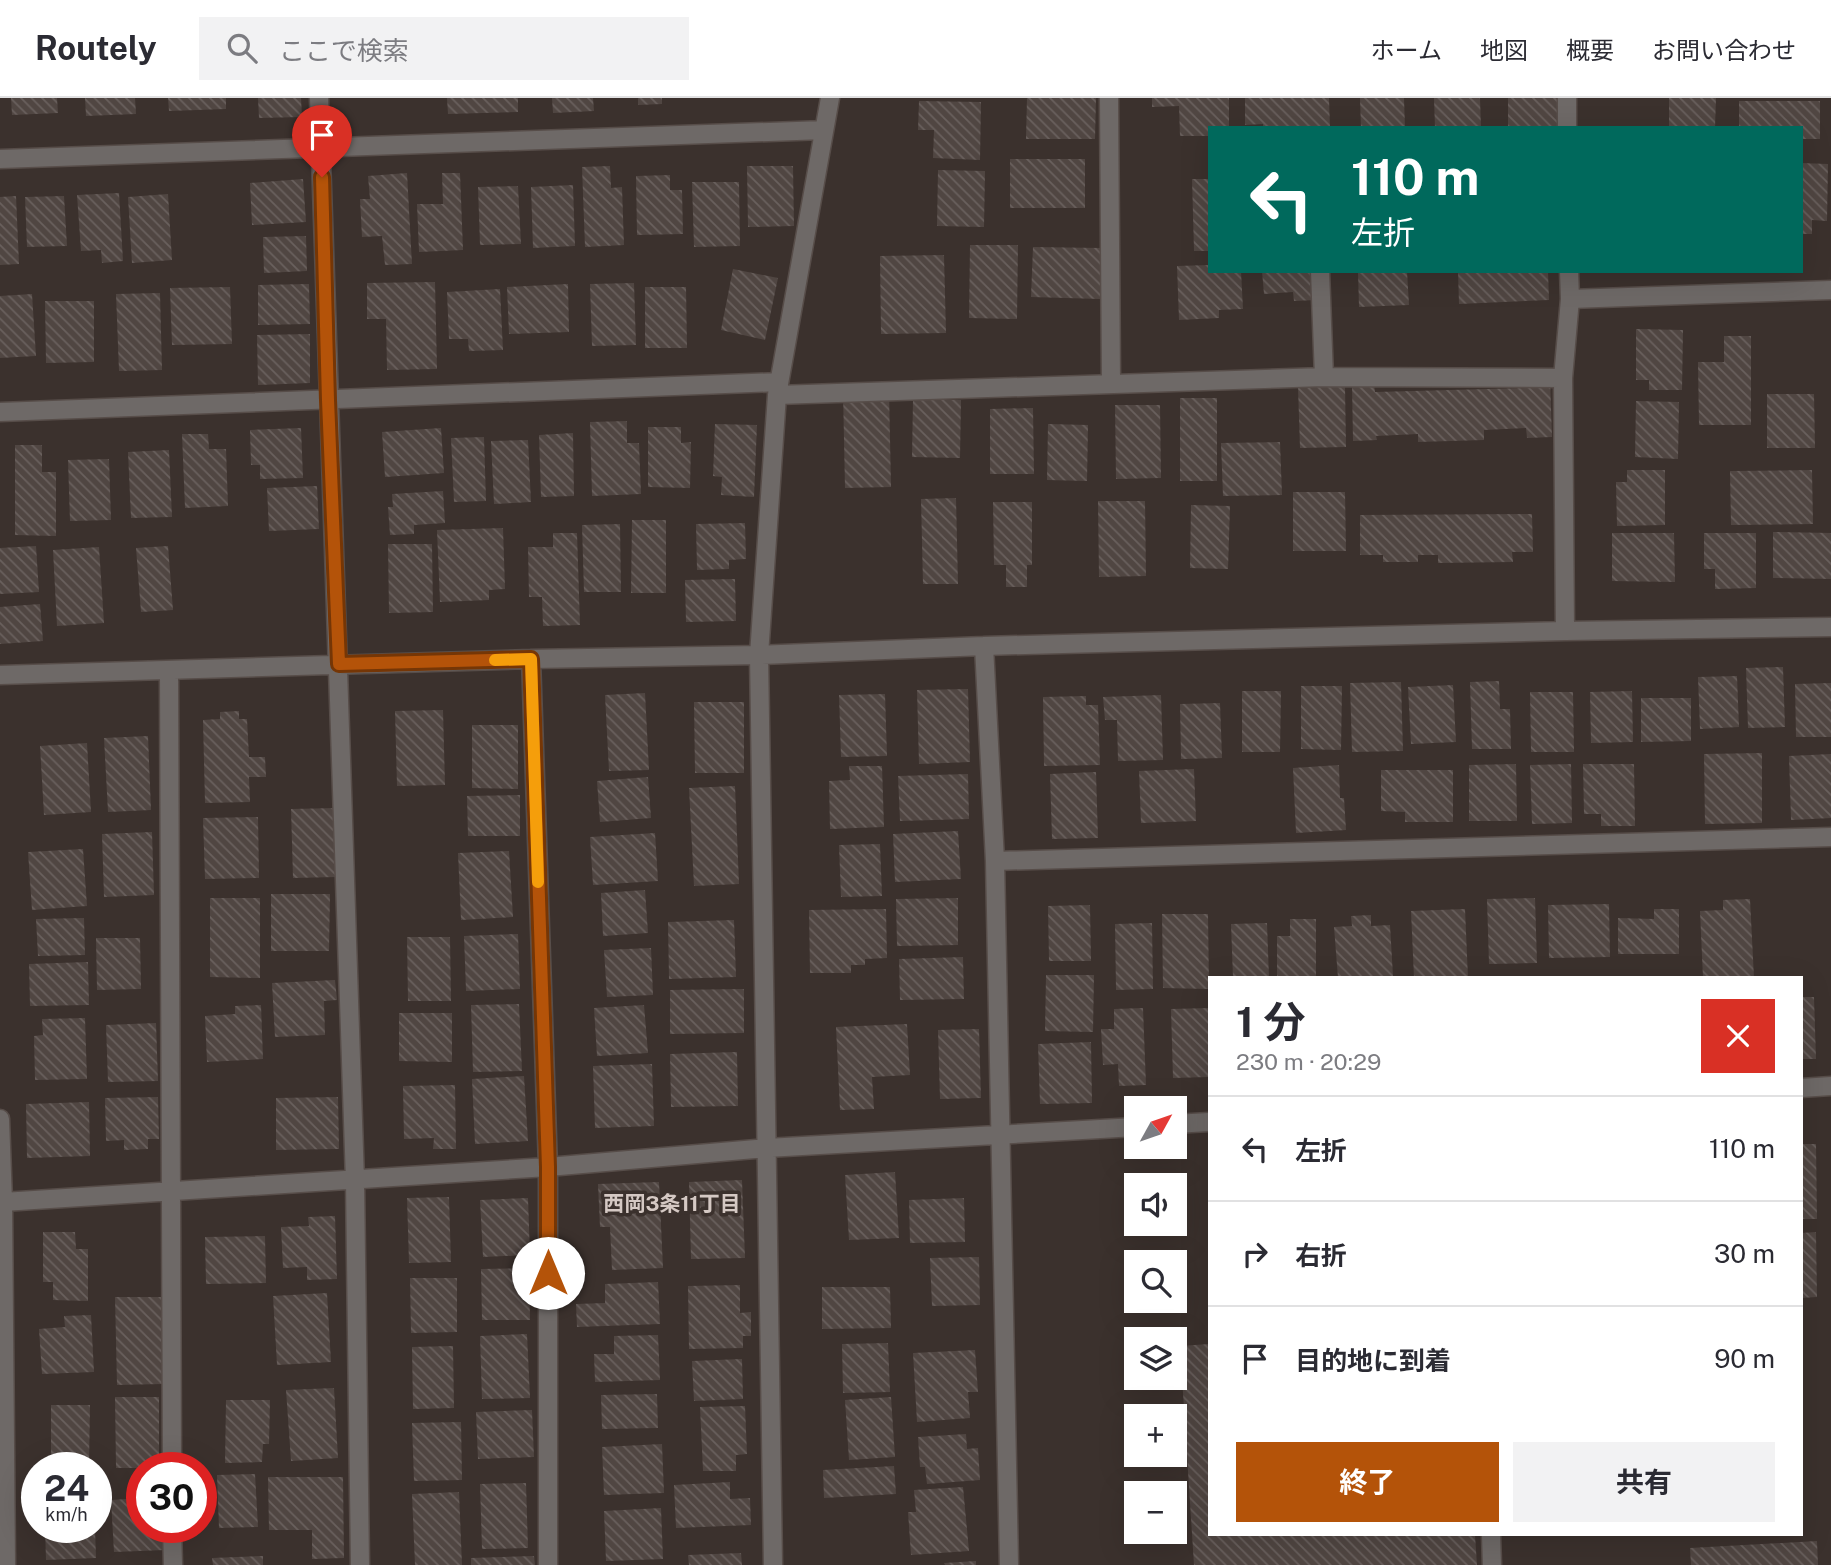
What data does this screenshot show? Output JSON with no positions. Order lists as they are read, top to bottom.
{
  "districts": ["西岡3条11丁目"],
  "north": "top right",
  "page": {
    "header": "Routely",
    "search": "ここで検索",
    "nav": [
      "ホーム",
      "地図",
      "概要",
      "お問い合わせ"
    ],
    "turn": ["110 m", "左折"],
    "heading": ["1 分", "230 m · 20:29"],
    "list": [
      {
        "name": "左折",
        "value": "110 m"
      },
      {
        "name": "右折",
        "value": "30 m"
      },
      {
        "name": "目的地に到着",
        "value": "90 m"
      }
    ],
    "map_buttons": ["+", "−"],
    "buttons": ["終了", "共有"],
    "speed": "24 km/h",
    "limit": "30"
  }
}
